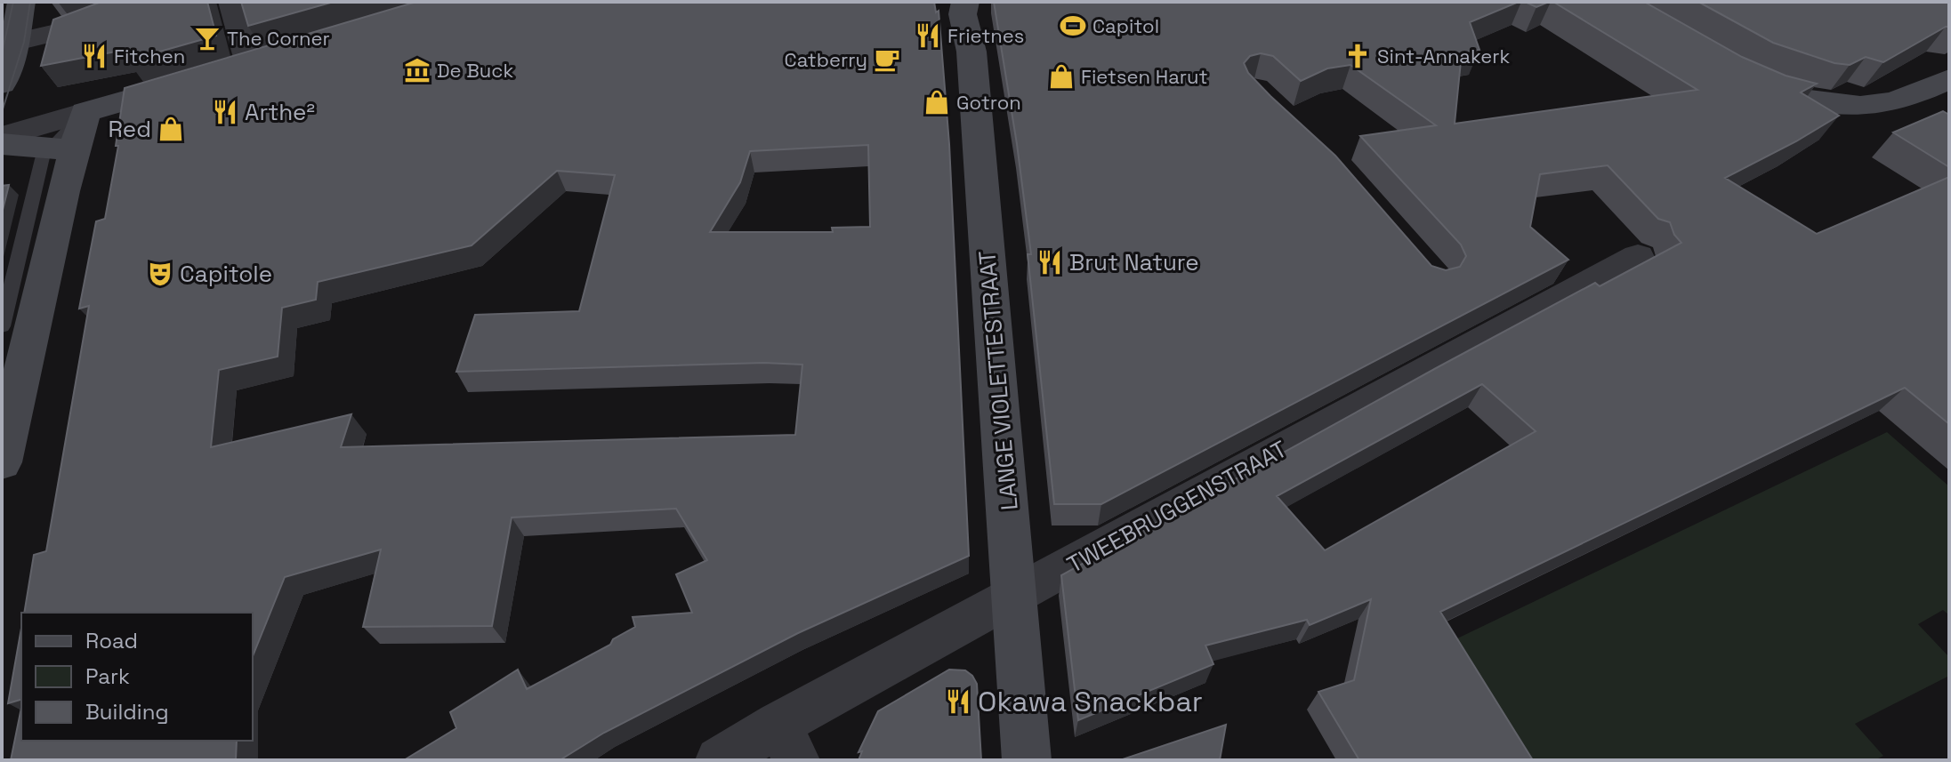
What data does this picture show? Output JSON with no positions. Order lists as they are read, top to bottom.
{
  "streets": {
    "street": ["LANGE VIOLETTESTRAAT", "TWEEBRUGGENSTRAAT"]
  },
  "crossings": [
    ["LANGE VIOLETTESTRAAT", "TWEEBRUGGENSTRAAT"]
  ],
  "places": {
    "sports": ["Capitol"],
    "restaurant": [
      "Frietnes",
      "Fitchen",
      "Arthe²",
      "Brut Nature",
      "Okawa Snackbar"
    ],
    "bar": ["The Corner"],
    "church": ["Sint-Annakerk"],
    "cafe": ["Catberry"],
    "museum": ["De Buck"],
    "shop": ["Fietsen Harut", "Gotron", "Red"],
    "theatre": ["Capitole"]
  },
  "legend": ["Road", "Park", "Building"]
}
